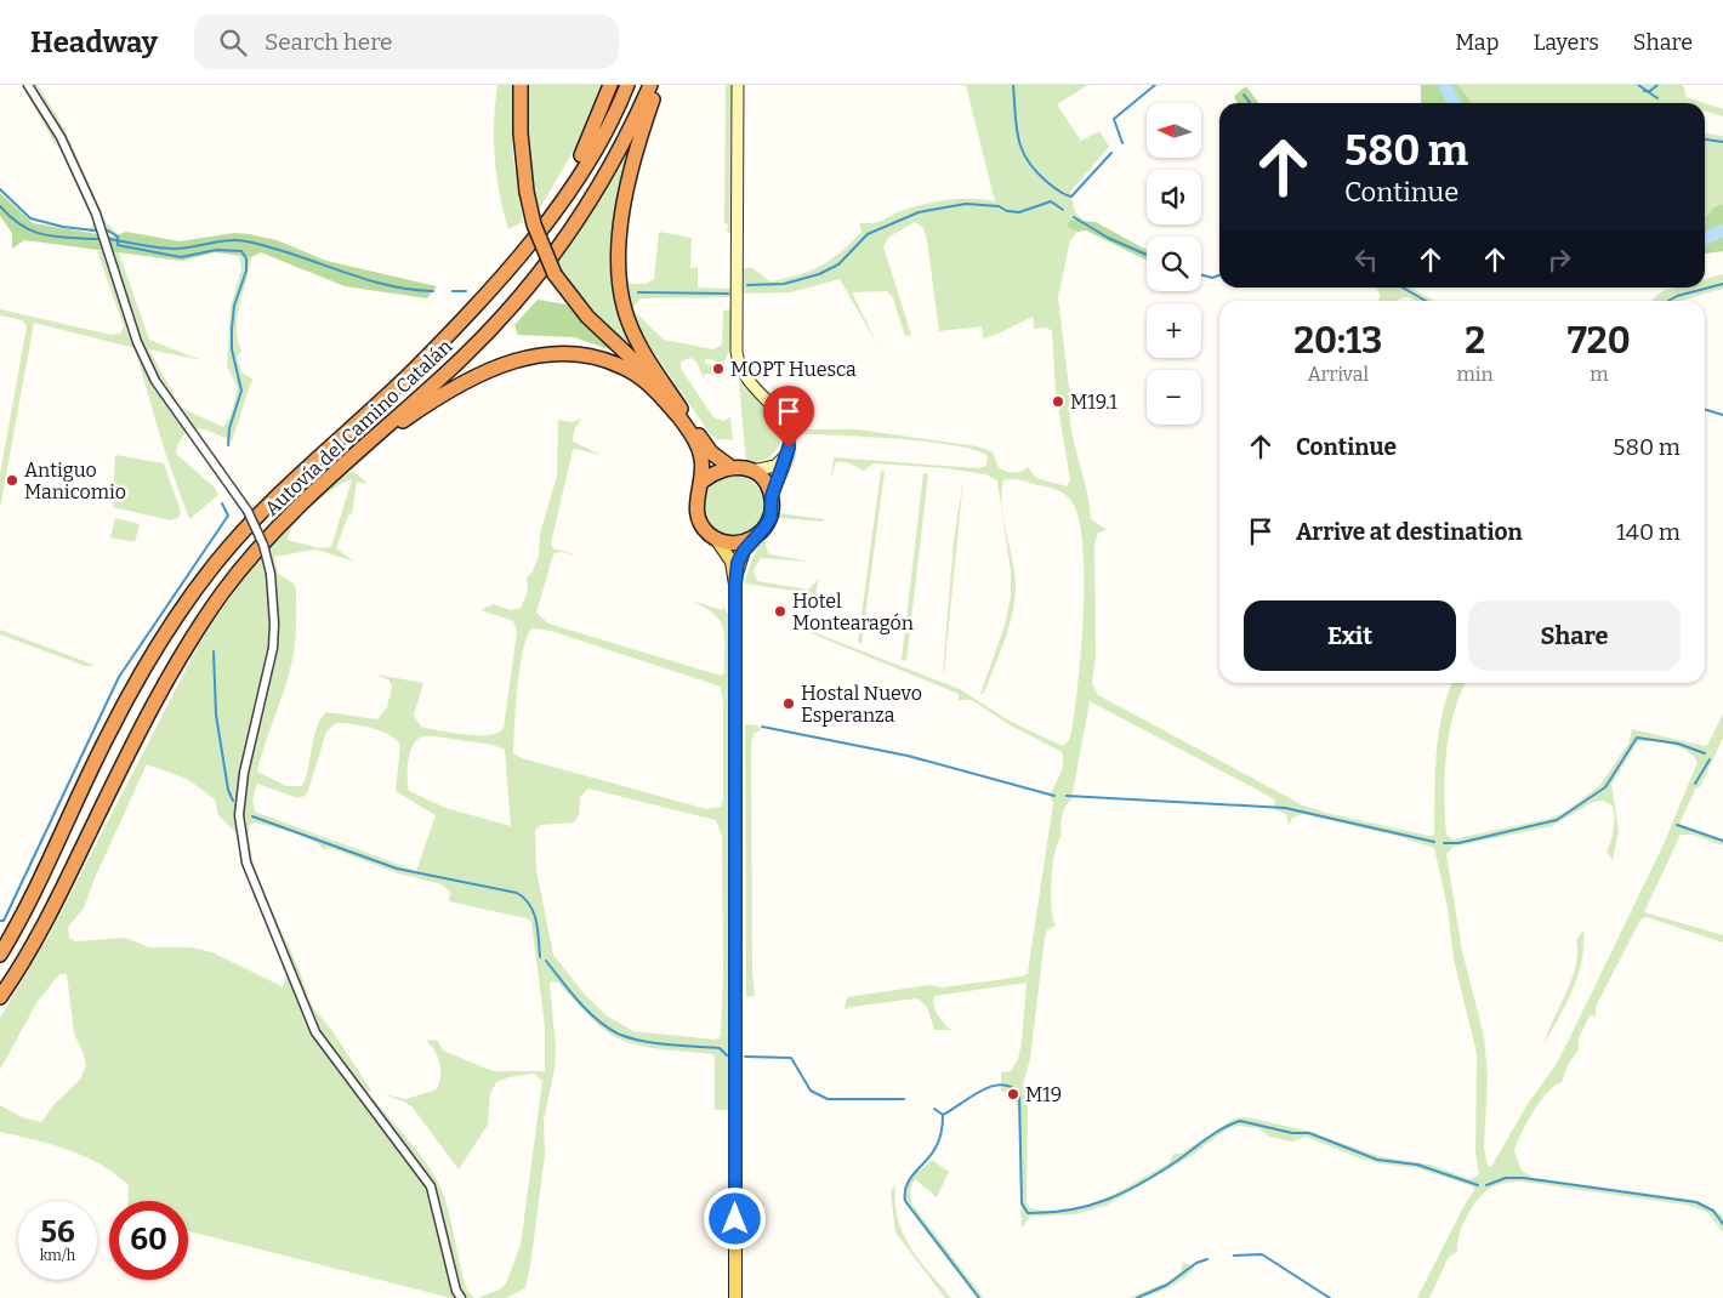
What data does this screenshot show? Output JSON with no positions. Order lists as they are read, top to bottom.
{
  "streets": {
    "highway": ["Autovía del Camino Catalán"]
  },
  "places": [
    "MOPT Huesca",
    "M19.1",
    "Antiguo Manicomio",
    "Hotel Montearagón",
    "Hostal Nuevo Esperanza",
    "M19"
  ],
  "north": "left",
  "page": {
    "header": "Headway",
    "search": "Search here",
    "nav": ["Map", "Layers", "Share"],
    "map_buttons": ["+", "−"],
    "turn": ["580 m", "Continue"],
    "eta": [
      "20:13",
      "Arrival",
      "2",
      "min",
      "720",
      "m"
    ],
    "list": [
      {
        "name": "Continue",
        "value": "580 m"
      },
      {
        "name": "Arrive at destination",
        "value": "140 m"
      }
    ],
    "buttons": ["Exit", "Share"],
    "speed": "56 km/h",
    "limit": "60"
  }
}
